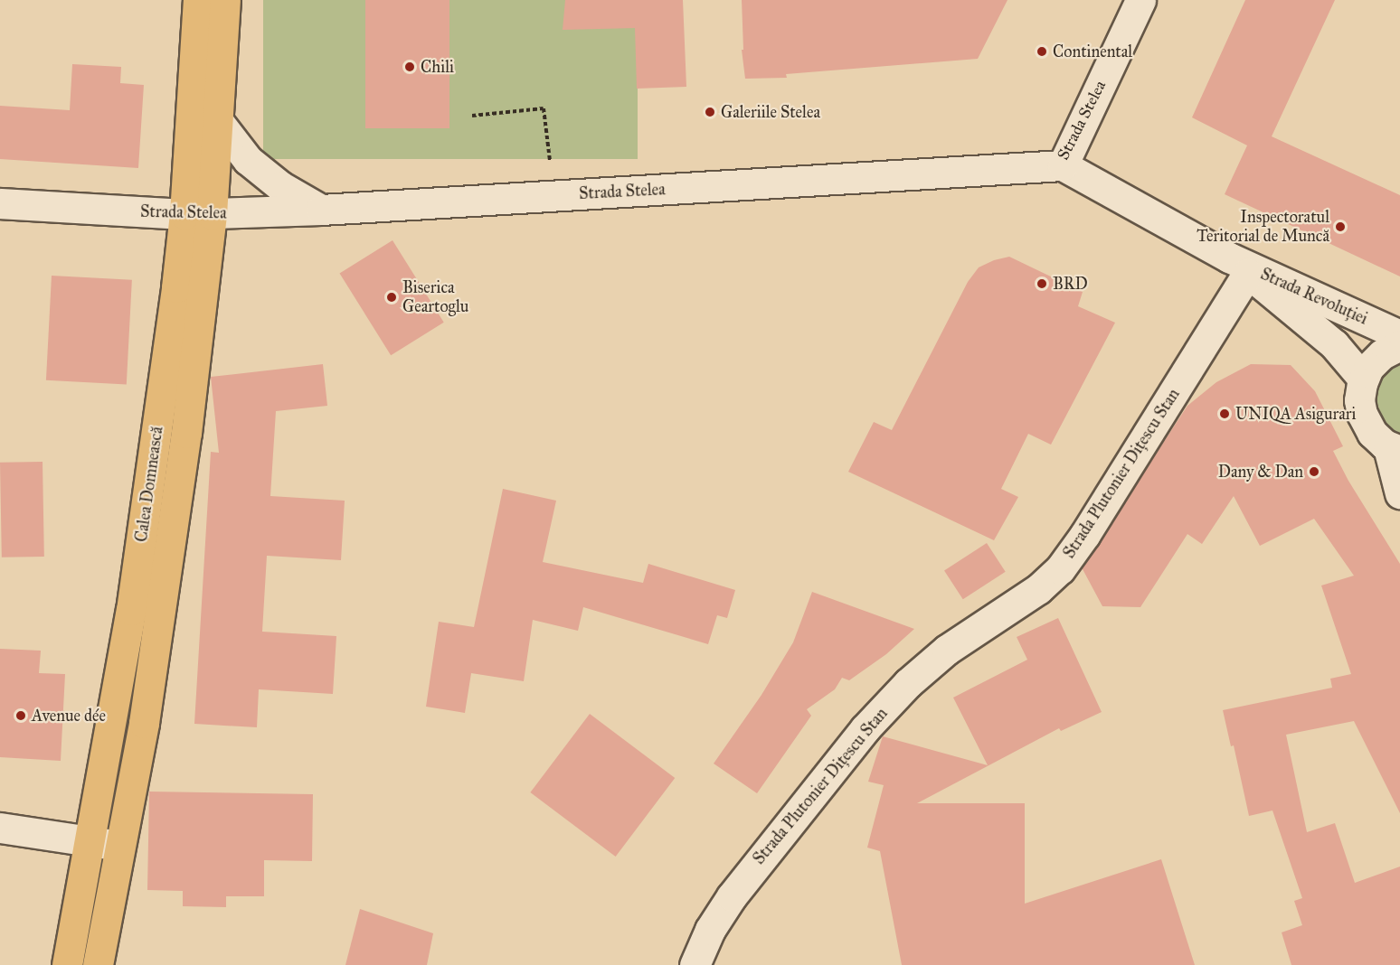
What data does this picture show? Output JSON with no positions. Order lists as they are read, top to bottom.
{
  "streets": {
    "main road": ["Calea Domnească"],
    "street": ["Strada Stelea", "Strada Revoluției", "Strada Plutonier Dițescu Stan"]
  },
  "crossings": [
    ["Strada Stelea", "Strada Revoluției"],
    ["Strada Stelea", "Calea Domnească"],
    ["Strada Revoluției", "Strada Plutonier Dițescu Stan"]
  ],
  "places": [
    "Continental",
    "Chili",
    "Galeriile Stelea",
    "Inspectoratul Teritorial de Muncă",
    "BRD",
    "Biserica Geartoglu",
    "UNIQA Asigurari",
    "Dany & Dan",
    "Avenue dée"
  ]
}
